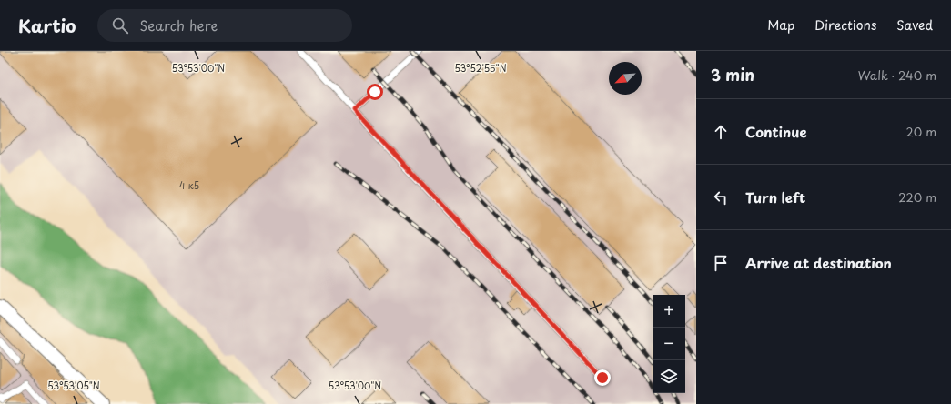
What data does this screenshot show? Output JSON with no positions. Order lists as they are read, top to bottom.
{
  "house_numbers": ["4 к5"],
  "north": "bottom left",
  "page": {
    "header": "Kartio",
    "search": "Search here",
    "nav": ["Map", "Directions", "Saved"],
    "heading": ["3 min", "Walk · 240 m"],
    "list": [
      ["Continue", "20 m"],
      ["Turn left", "220 m"],
      "Arrive at destination"
    ],
    "map_buttons": ["+", "−"]
  },
  "coordinates": ["53°53'00\"N", "53°52'55\"N", "53°53'05\"N"]
}
